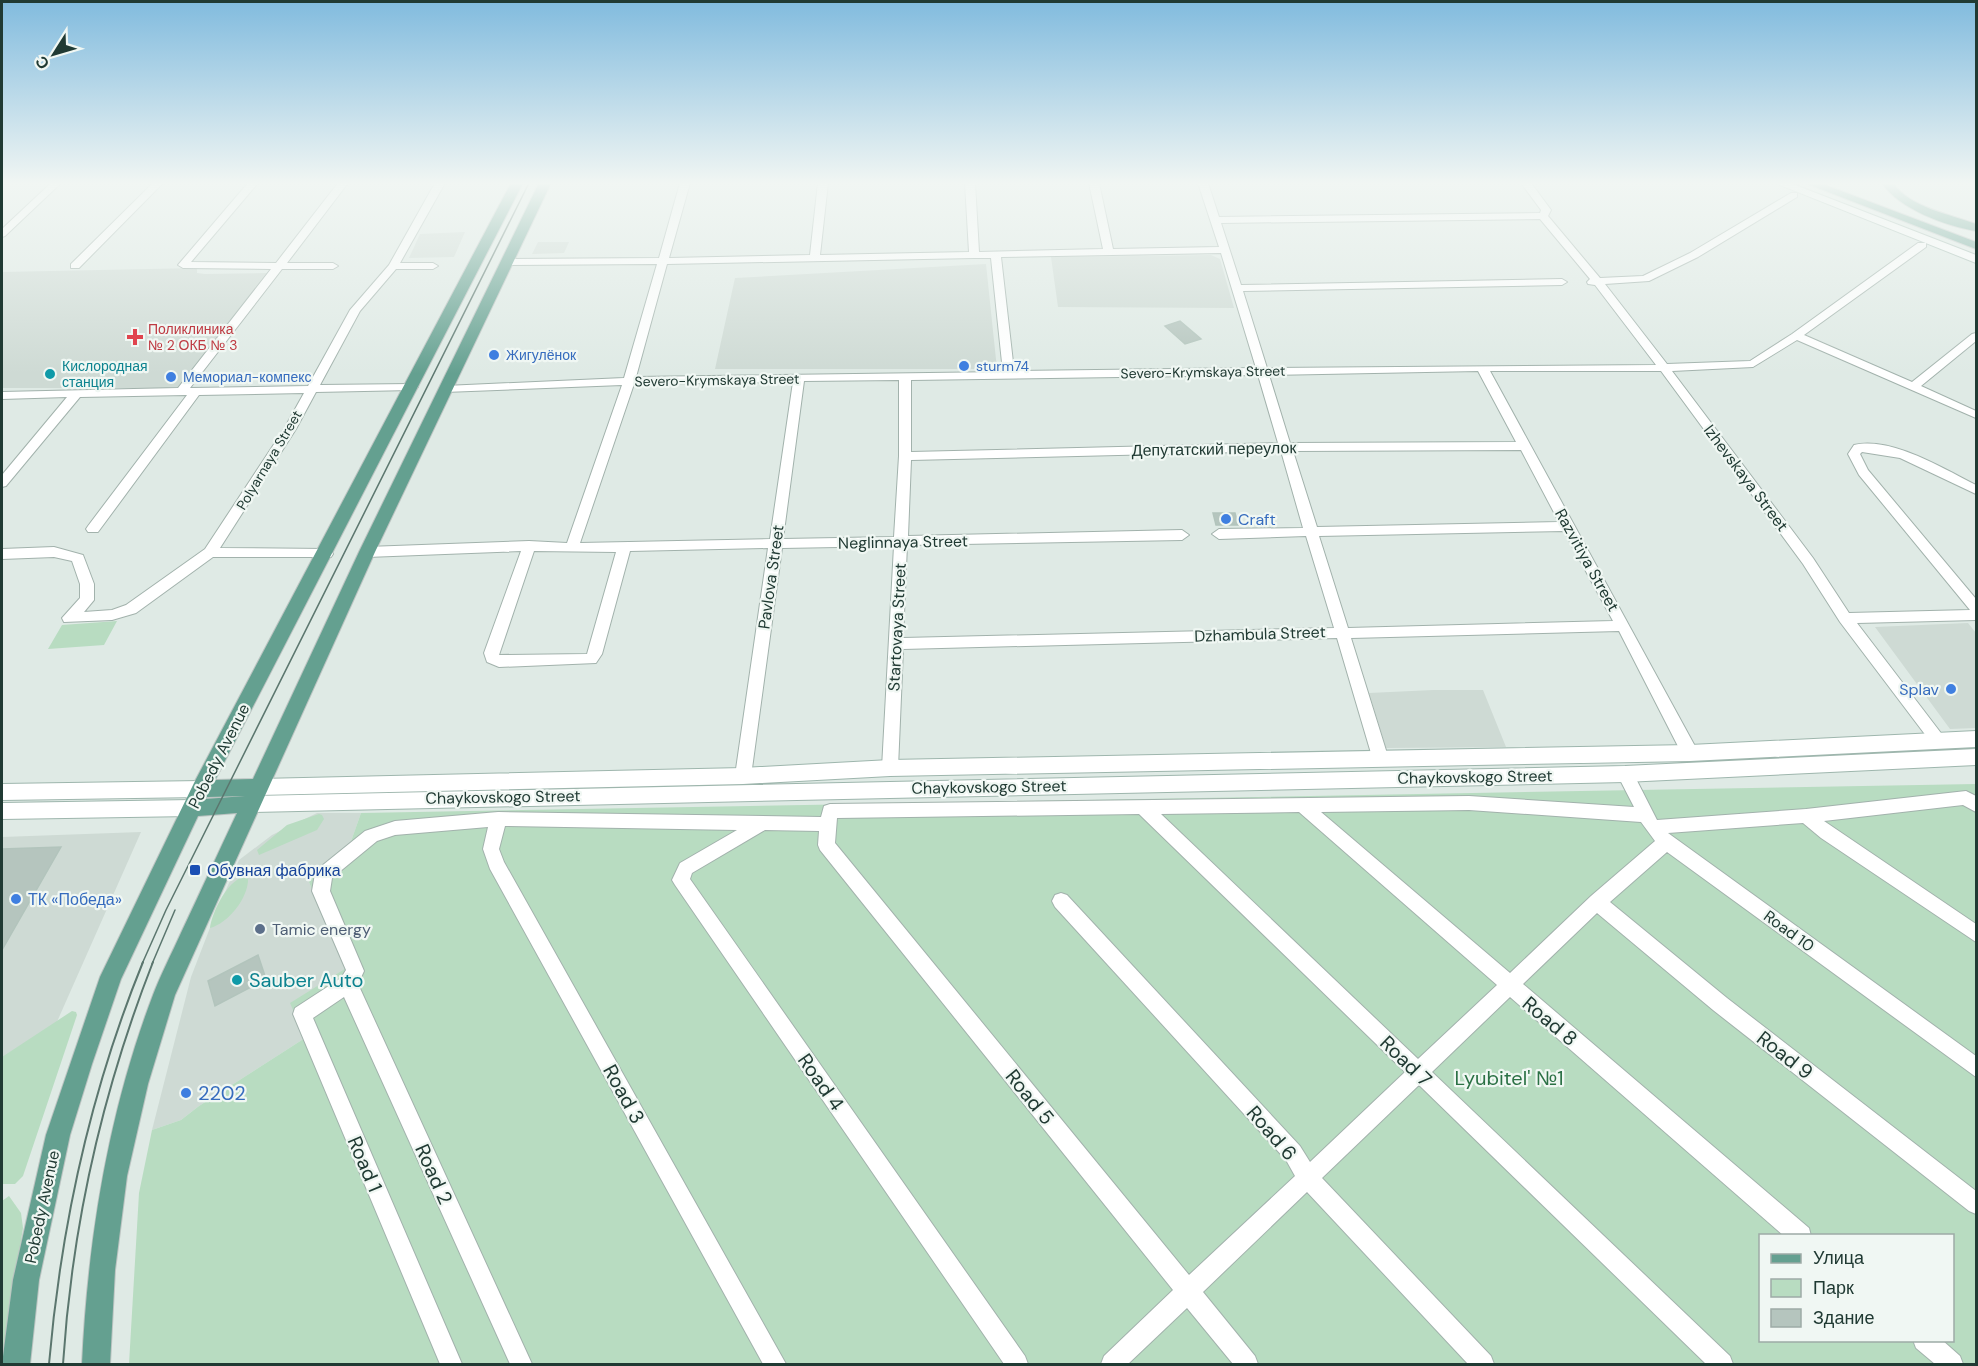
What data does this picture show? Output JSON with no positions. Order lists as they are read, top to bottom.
{
  "streets": {
    "main road": ["Izhevskaya Street", "Pobedy Avenue", "Chaykovskogo Street"],
    "street": [
      "Severo-Krymskaya Street",
      "Депутатский переулок",
      "Polyarnaya Street",
      "Neglinnaya Street",
      "Razvitiya Street",
      "Pavlova Street",
      "Startovaya Street",
      "Dzhambula Street",
      "Road 10",
      "Road 8",
      "Road 9",
      "Road 7",
      "Road 4",
      "Road 3",
      "Road 5",
      "Road 6",
      "Road 1",
      "Road 2"
    ]
  },
  "crossings": [
    ["Severo-Krymskaya Street", "Izhevskaya Street"],
    ["Severo-Krymskaya Street", "Razvitiya Street"],
    ["Severo-Krymskaya Street", "Pavlova Street"],
    ["Severo-Krymskaya Street", "Startovaya Street"],
    ["Депутатский переулок", "Razvitiya Street"],
    ["Депутатский переулок", "Startovaya Street"],
    ["Izhevskaya Street", "Chaykovskogo Street"],
    ["Neglinnaya Street", "Pavlova Street"],
    ["Neglinnaya Street", "Startovaya Street"],
    ["Razvitiya Street", "Dzhambula Street"],
    ["Razvitiya Street", "Chaykovskogo Street"],
    ["Pavlova Street", "Chaykovskogo Street"],
    ["Startovaya Street", "Dzhambula Street"],
    ["Startovaya Street", "Chaykovskogo Street"],
    ["Pobedy Avenue", "Chaykovskogo Street"],
    ["Chaykovskogo Street", "Road 10"],
    ["Road 1", "Road 2"]
  ],
  "parks": ["Lyubitel' №1"],
  "places": {
    "health": ["Поликлиника № 2 ОКБ № 3"],
    "other": [
      "Жигулёнок",
      "sturm74",
      "Кислородная станция",
      "Мемориал-компекс",
      "Craft",
      "Splav",
      "ТК «Победа»",
      "Tamic energy",
      "Sauber Auto",
      "2202"
    ],
    "transit": ["Обувная фабрика"]
  },
  "legend": ["Улица", "Парк", "Здание"],
  "north": "bottom left"
}
